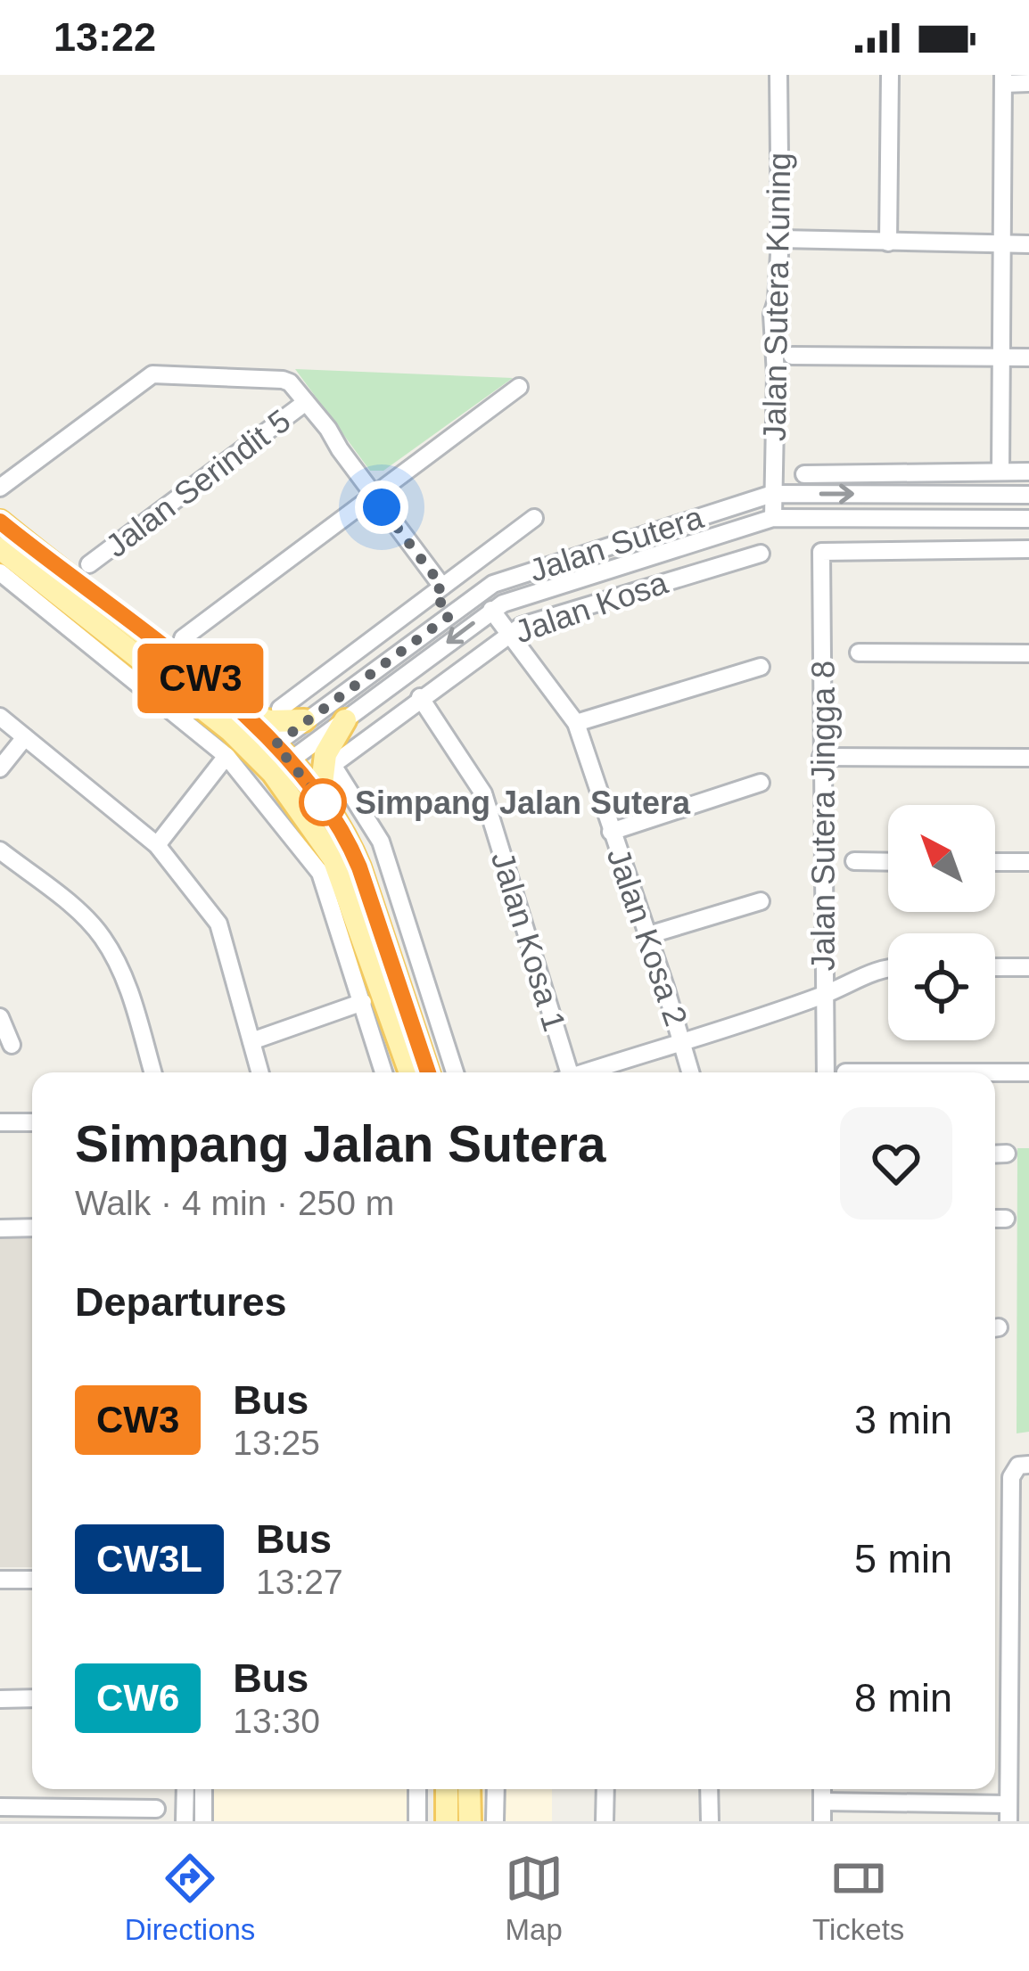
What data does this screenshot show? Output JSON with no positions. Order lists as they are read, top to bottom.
{
  "streets": {
    "street": [
      "Jalan Sutera Kuning",
      "Jalan Serindit 5",
      "Jalan Sutera",
      "Jalan Kosa",
      "Jalan Sutera Jingga 8",
      "Jalan Kosa 2",
      "Jalan Kosa 1"
    ]
  },
  "crossings": [
    ["Jalan Sutera Kuning", "Jalan Sutera"],
    ["Jalan Sutera", "Jalan Kosa 2"],
    ["Jalan Kosa", "Jalan Kosa 2"],
    ["Jalan Kosa", "Jalan Kosa 1"]
  ],
  "places": ["Simpang Jalan Sutera"],
  "lines": ["bus line CW3"],
  "north": "top left",
  "page": {
    "status": "13:22",
    "on_map": "CW3",
    "heading": [
      ["Simpang Jalan Sutera", "Walk · 4 min · 250 m"],
      "Departures"
    ],
    "list": [
      {
        "mark": "CW3",
        "name": "Bus",
        "note": "13:25",
        "value": "3 min"
      },
      {
        "mark": "CW3L",
        "name": "Bus",
        "note": "13:27",
        "value": "5 min"
      },
      {
        "mark": "CW6",
        "name": "Bus",
        "note": "13:30",
        "value": "8 min"
      }
    ],
    "tabs": ["Directions", "Map", "Tickets"]
  }
}
